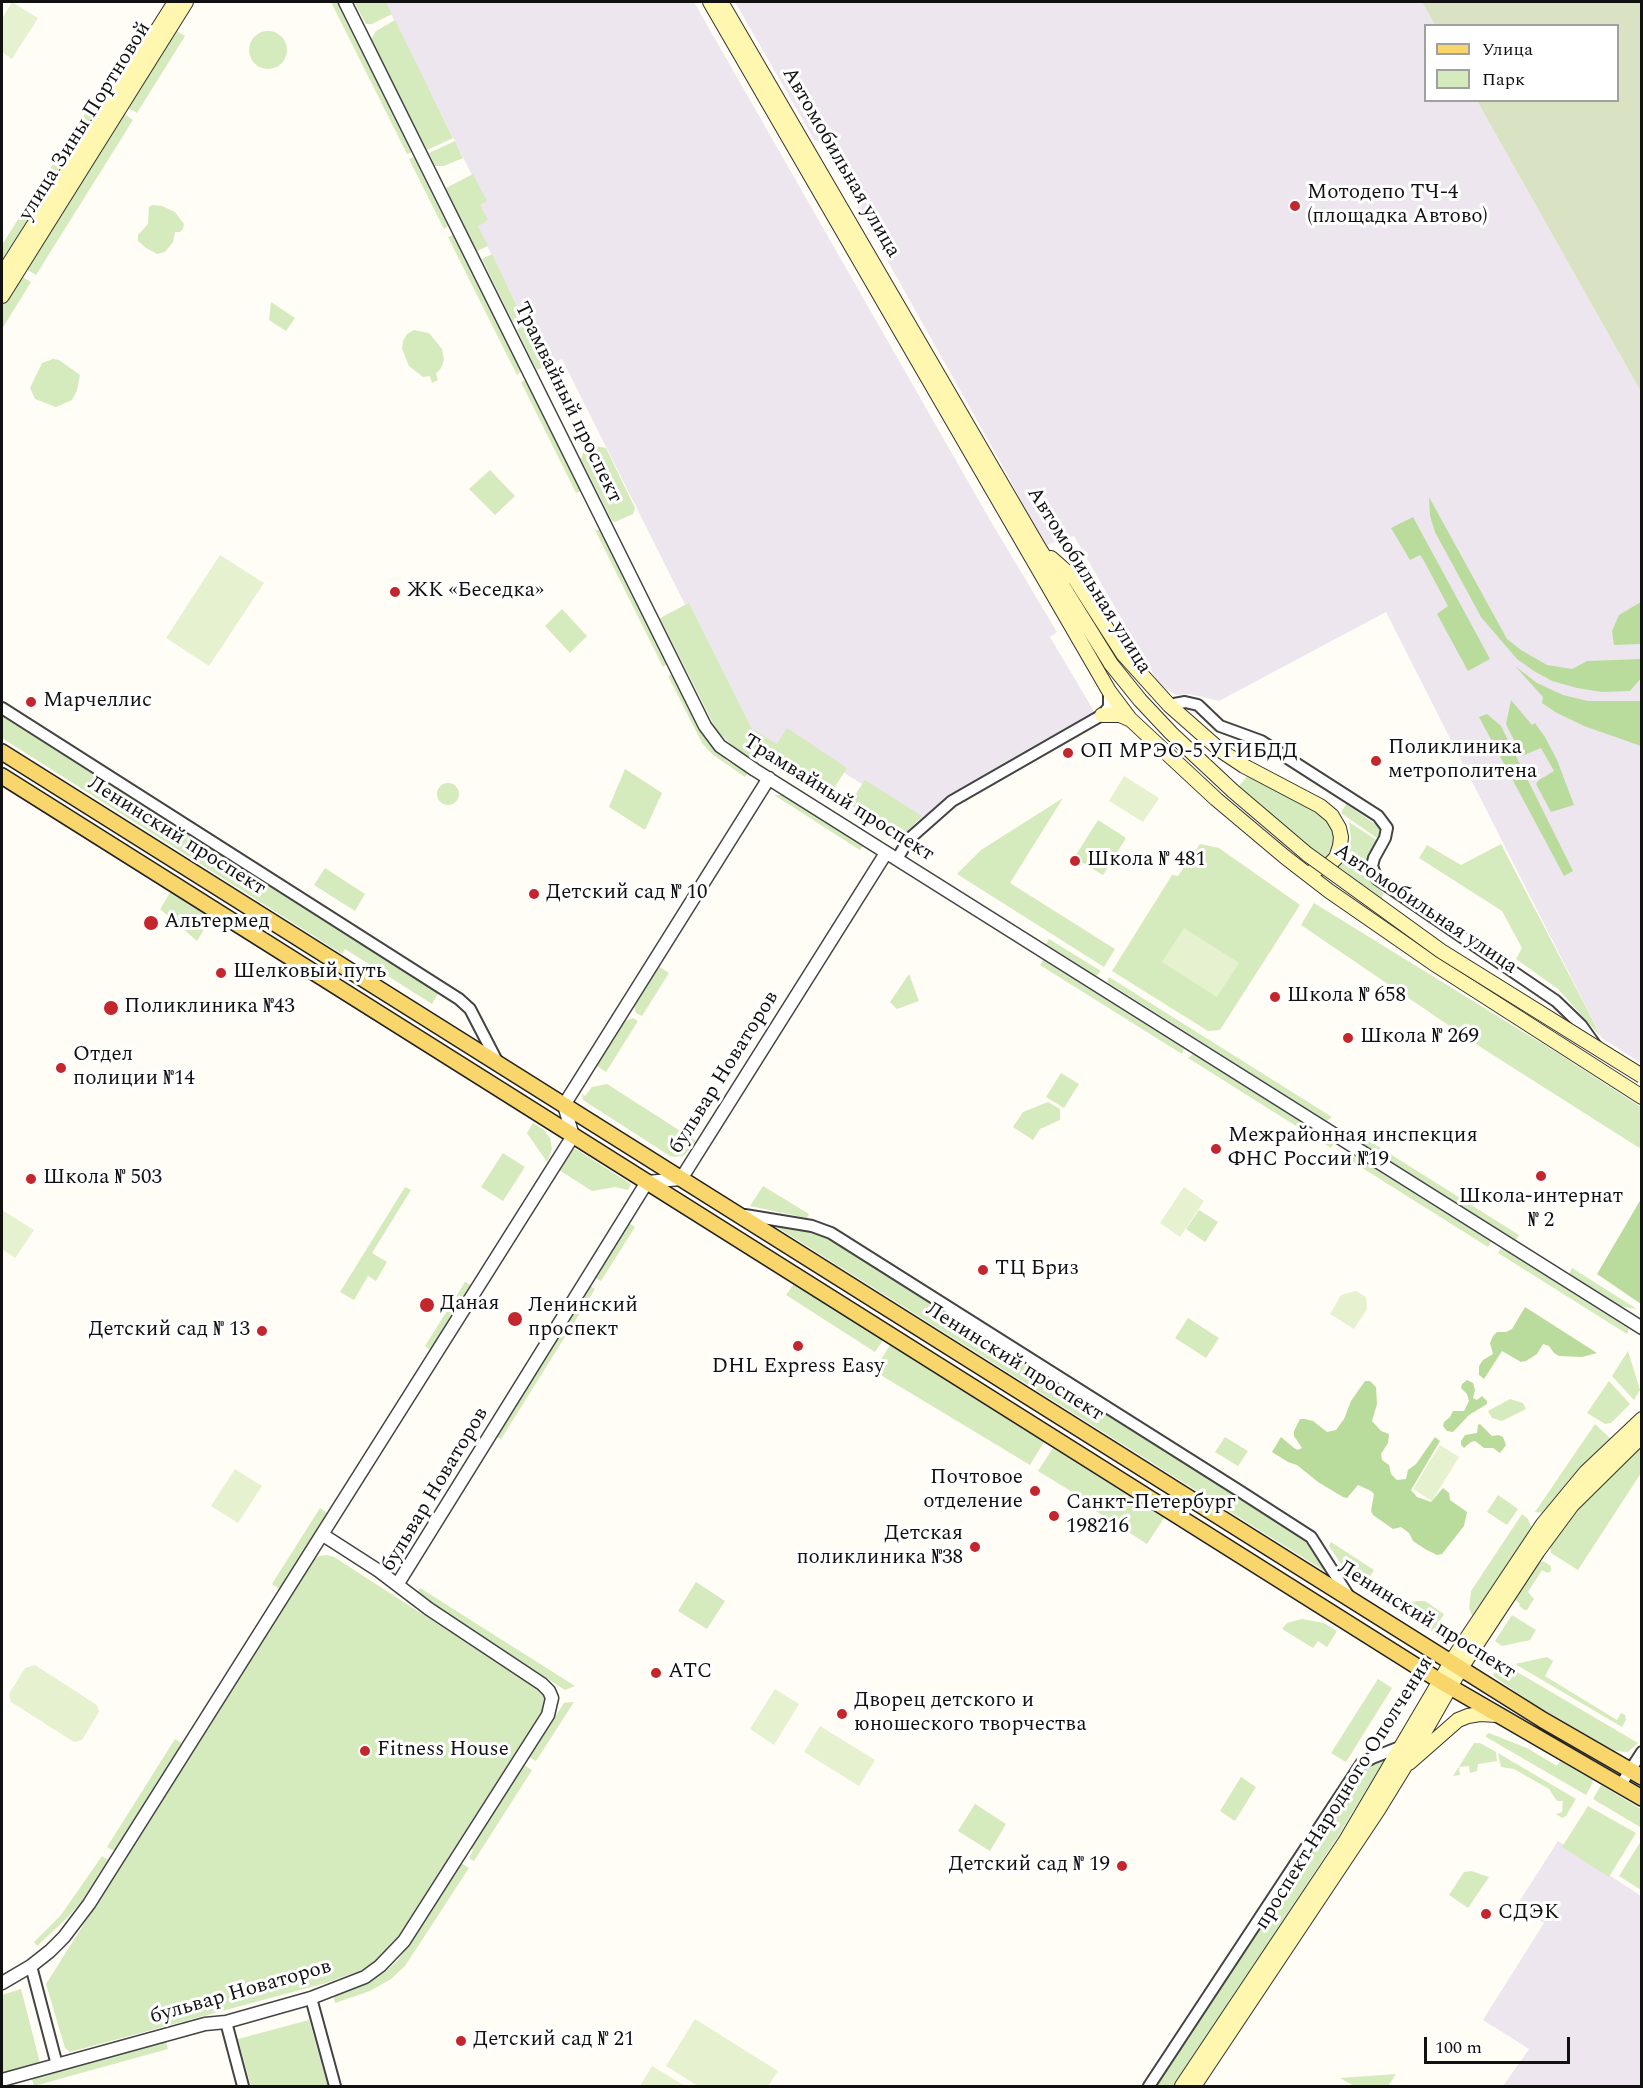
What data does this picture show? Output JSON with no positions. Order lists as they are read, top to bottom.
{
  "streets": {
    "main road": [
      "улица Зины Портновой",
      "Автомобильная улица",
      "Ленинский проспект",
      "проспект Народного Ополчения"
    ],
    "street": ["Трамвайный проспект", "бульвар Новаторов"]
  },
  "crossings": [
    ["Трамвайный проспект", "бульвар Новаторов"],
    ["Ленинский проспект", "бульвар Новаторов"],
    ["Ленинский проспект", "проспект Народного Ополчения"]
  ],
  "places": [
    "Мотодепо ТЧ-4 (площадка Автово)",
    "ЖК «Беседка»",
    "Марчеллис",
    "ОП МРЭО-5 УГИБДД",
    "Поликлиника метрополитена",
    "Школа № 481",
    "Детский сад № 10",
    "Альтермед",
    "Шелковый путь",
    "Школа № 658",
    "Поликлиника №43",
    "Школа № 269",
    "Отдел полиции №14",
    "Межрайонная инспекция ФНС России №19",
    "Школа-интернат № 2",
    "Школа № 503",
    "ТЦ Бриз",
    "Даная",
    "Ленинский проспект",
    "Детский сад № 13",
    "DHL Express Easy",
    "Почтовое отделение",
    "Санкт-Петербург 198216",
    "Детская поликлиника №38",
    "АТС",
    "Дворец детского и юношеского творчества",
    "Fitness House",
    "Детский сад № 19",
    "СДЭК",
    "Детский сад № 21"
  ],
  "legend": ["Улица", "Парк"],
  "scale_bar": "100 m"
}
